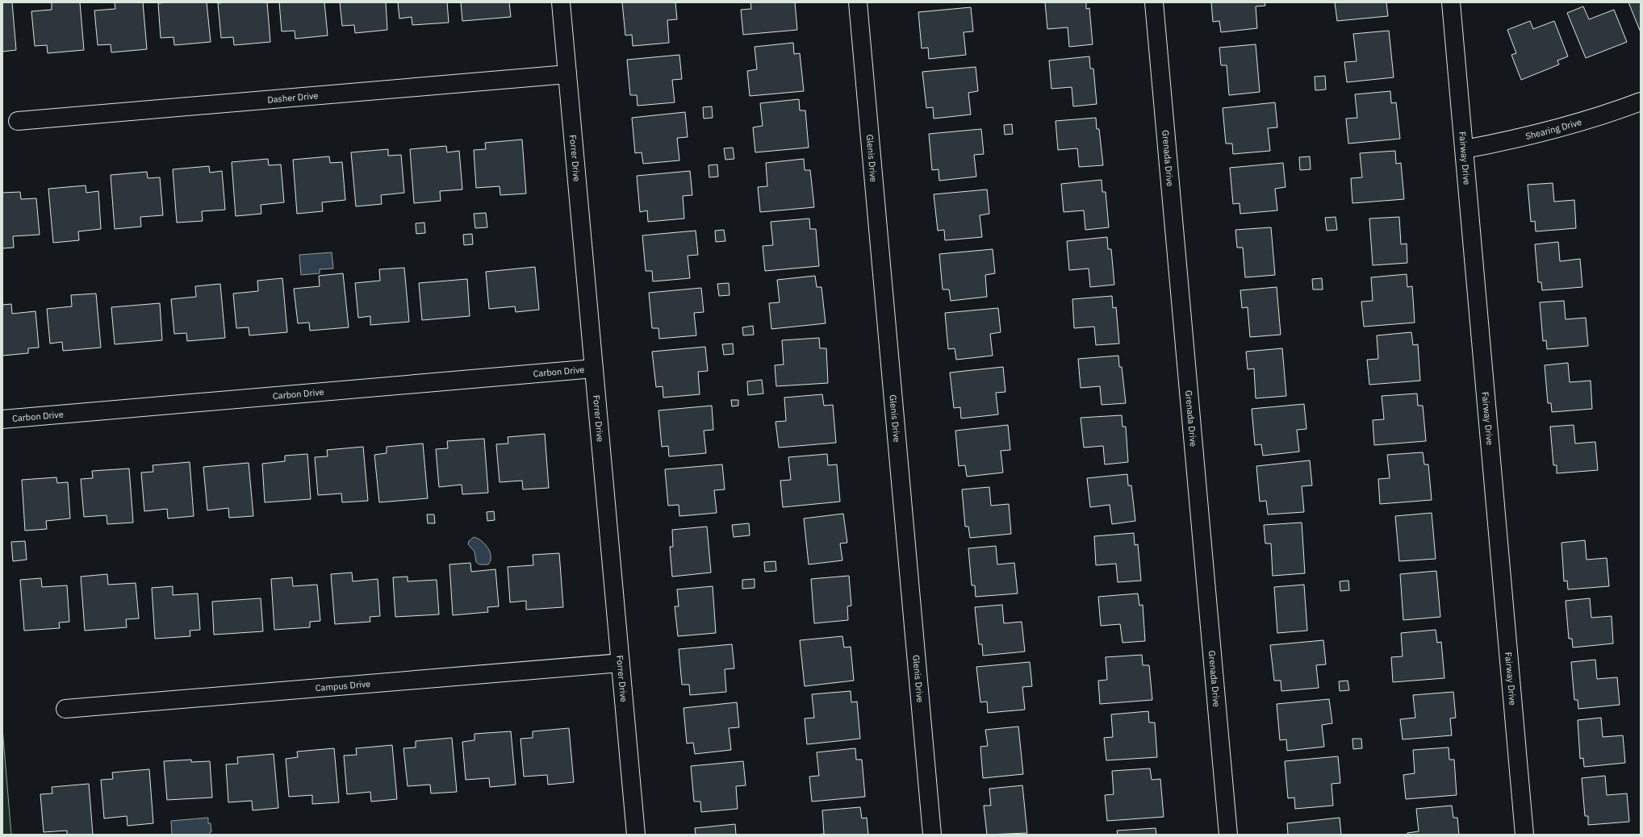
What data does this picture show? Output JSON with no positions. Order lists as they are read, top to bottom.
{
  "streets": {
    "street": [
      "Dasher Drive",
      "Shearing Drive",
      "Forrer Drive",
      "Glenis Drive",
      "Grenada Drive",
      "Fairway Drive",
      "Carbon Drive",
      "Campus Drive"
    ]
  },
  "crossings": [
    ["Dasher Drive", "Forrer Drive"],
    ["Shearing Drive", "Fairway Drive"],
    ["Forrer Drive", "Carbon Drive"],
    ["Forrer Drive", "Campus Drive"]
  ]
}
